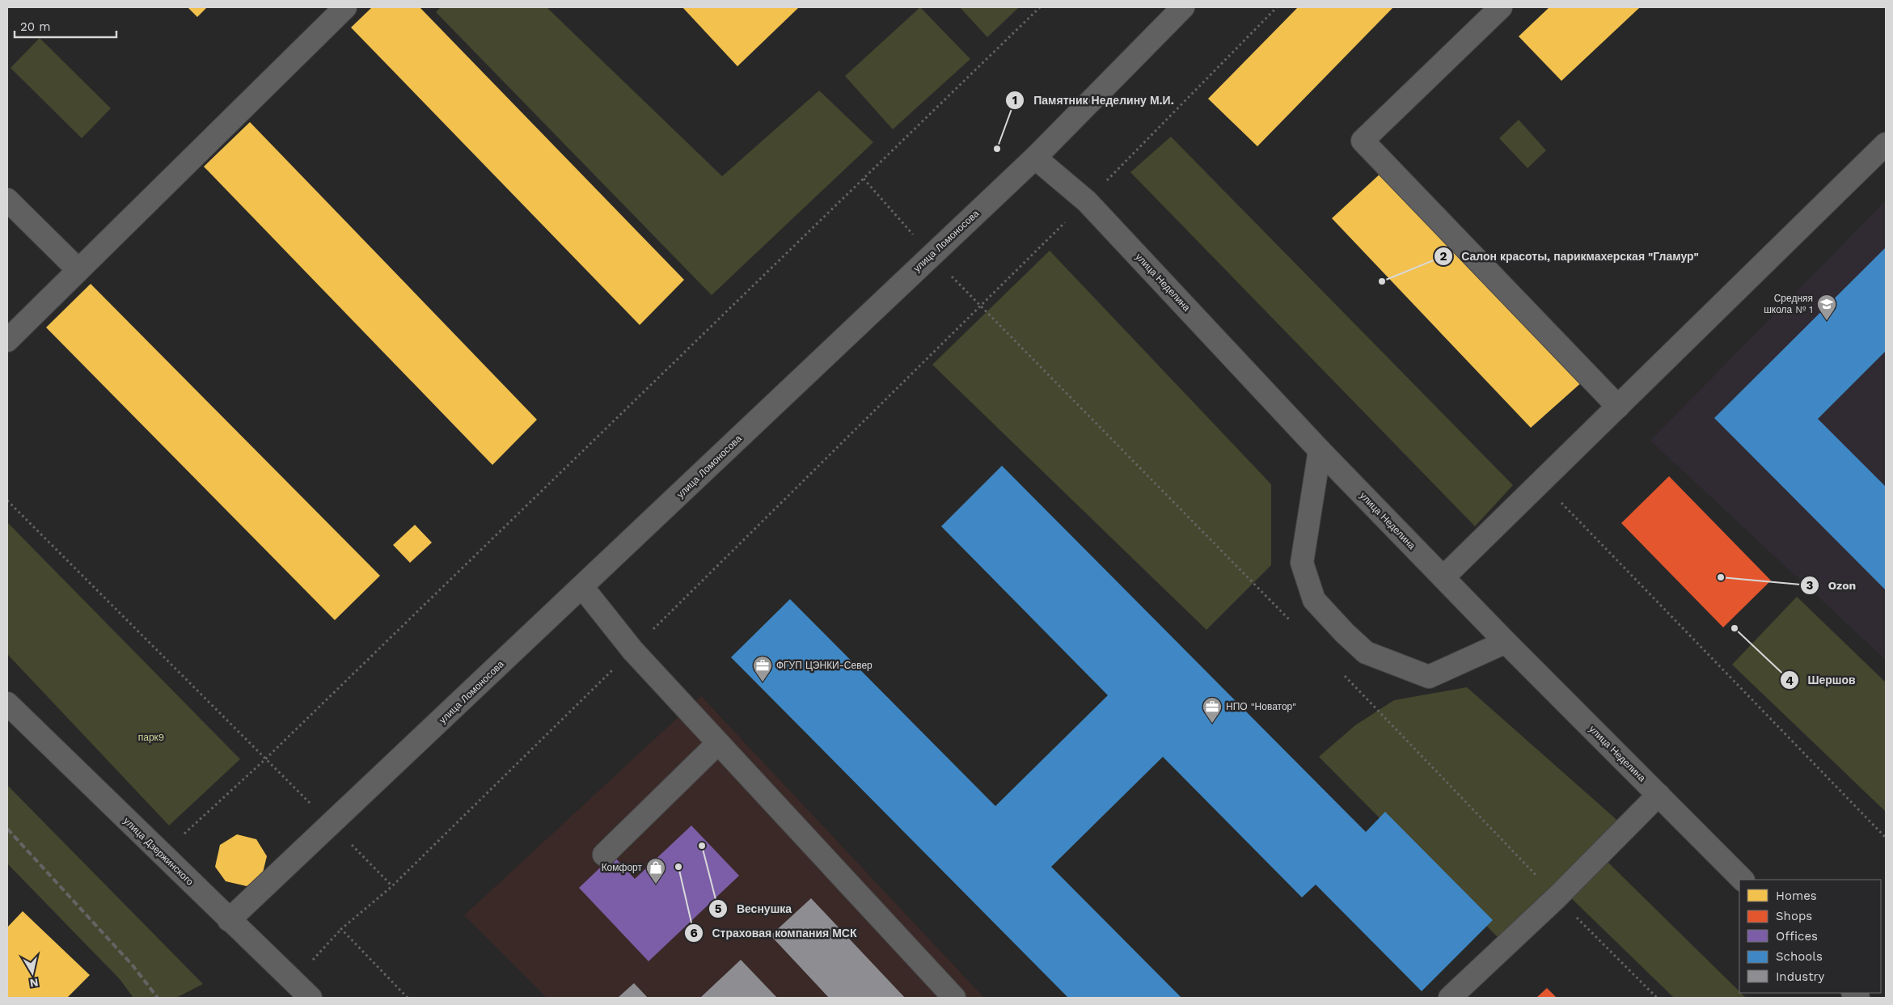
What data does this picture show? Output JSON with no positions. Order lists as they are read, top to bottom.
{
  "streets": {
    "street": ["улица Ломоносова", "улица Неделина", "улица Дзержинского"]
  },
  "crossings": [
    ["улица Ломоносова", "улица Неделина"],
    ["улица Ломоносова", "улица Дзержинского"]
  ],
  "parks": ["парк9"],
  "places": {
    "other": [
      "Памятник Неделину М.И.",
      "Салон красоты, парикмахерская \"Гламур\"",
      "Ozon",
      "Шершов",
      "Веснушка",
      "Страховая компания МСК"
    ],
    "school or university": ["Средняя школа № 1"],
    "office": ["ФГУП ЦЭНКИ-Север", "НПО \"Новатор\""],
    "shop": ["Комфорт"]
  },
  "legend": [
    "Homes",
    "Shops",
    "Offices",
    "Schools",
    "Industry"
  ],
  "scale_bar": "20 m",
  "north": "bottom"
}
